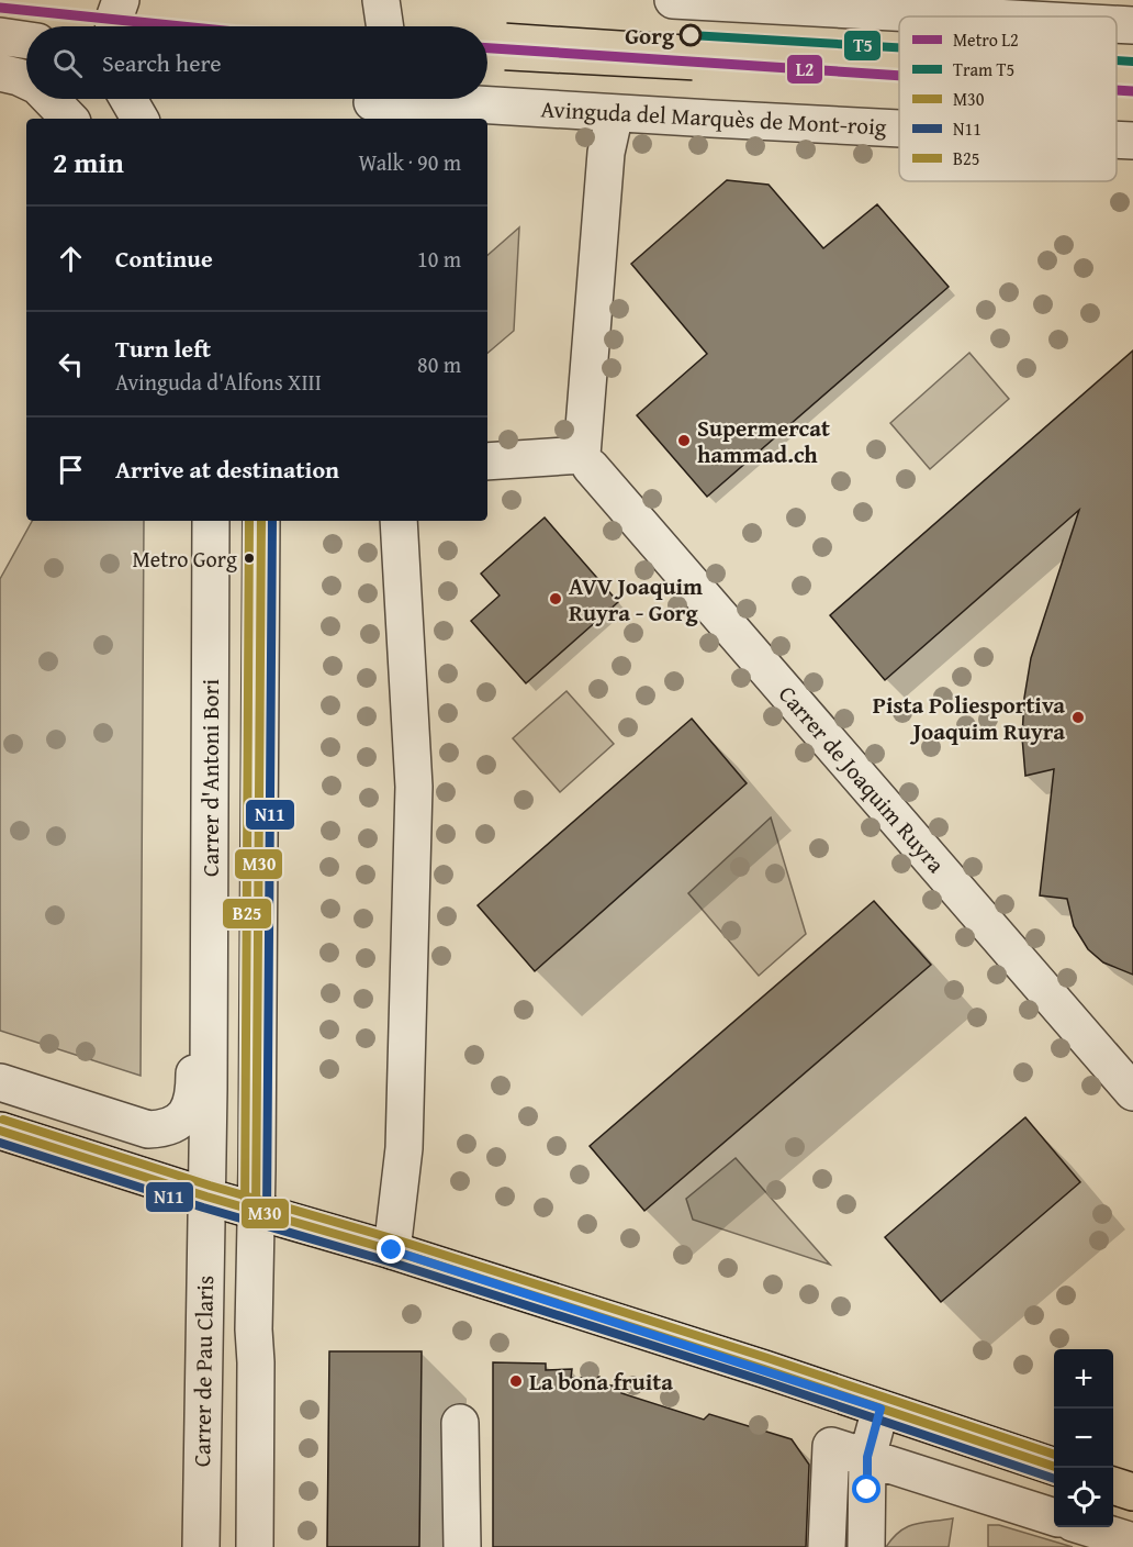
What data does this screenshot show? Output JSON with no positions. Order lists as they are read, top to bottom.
{
  "streets": {
    "street": [
      "Avinguda del Marquès de Mont-roig",
      "Carrer d'Antoni Bori",
      "Carrer de Joaquim Ruyra",
      "Carrer de Pau Claris"
    ]
  },
  "crossings": [
    ["Carrer d'Antoni Bori", "Carrer de Pau Claris"]
  ],
  "places": [
    "Gorg",
    "Supermercat hammad.ch",
    "Metro Gorg",
    "AVV Joaquim Ruyra - Gorg",
    "Pista Poliesportiva Joaquim Ruyra",
    "La bona fruita"
  ],
  "lines": [
    "metro line L2",
    "tram line T5",
    "transit line M30",
    "transit line N11",
    "transit line B25"
  ],
  "legend": [
    "Metro L2",
    "Tram T5",
    "M30",
    "N11",
    "B25"
  ],
  "page": {
    "search": "Search here",
    "heading": ["2 min", "Walk · 90 m"],
    "list": [
      ["Continue", "10 m"],
      ["Turn left", "Avinguda d'Alfons XIII", "80 m"],
      "Arrive at destination"
    ],
    "map_buttons": ["+", "−"]
  }
}
